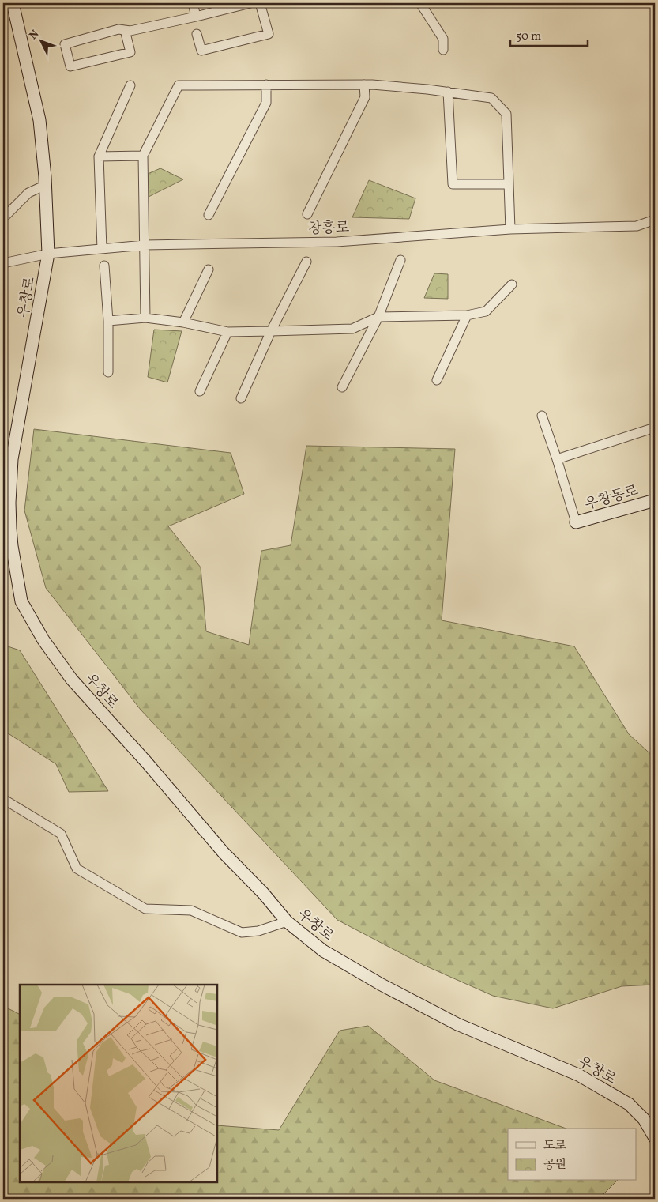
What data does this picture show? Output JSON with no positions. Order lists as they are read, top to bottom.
{
  "streets": {
    "main road": ["우창로", "우창동로"],
    "street": ["창흥로"]
  },
  "crossings": [
    ["창흥로", "우창로"]
  ],
  "legend": ["도로", "공원"],
  "scale_bar": "50 m",
  "north": "top left"
}
